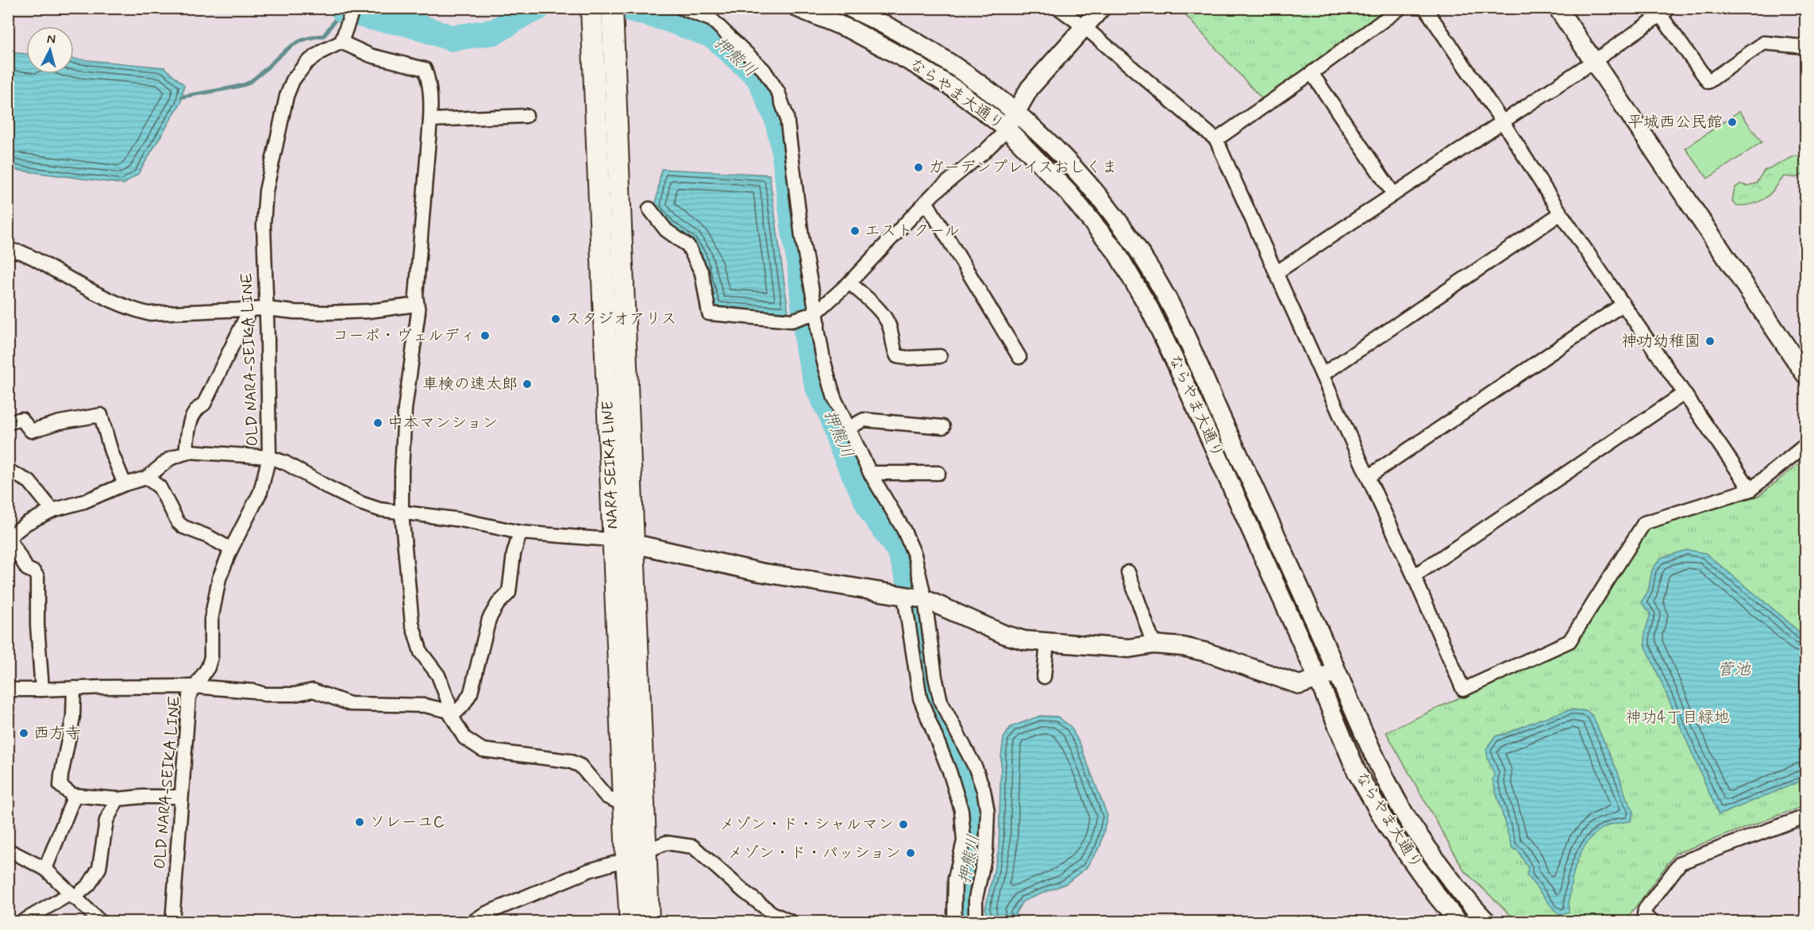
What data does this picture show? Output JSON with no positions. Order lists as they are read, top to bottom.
{
  "streets": {
    "main road": ["NARA SEIKA LINE"],
    "street": ["ならやま大通り", "OLD NARA-SEIKA LINE"]
  },
  "water": ["押熊川", "菅池"],
  "parks": ["神功4丁目緑地"],
  "places": [
    "平城西公民館",
    "ガーデンプレイスおしくま",
    "エストクール",
    "スタジオアリス",
    "コーポ・ヴェルディ",
    "神功幼稚園",
    "車検の速太郎",
    "中本マンション",
    "西方寺",
    "ソレーユC",
    "メゾン・ド・シャルマン",
    "メゾン・ド・パッション"
  ],
  "north": "top"
}
